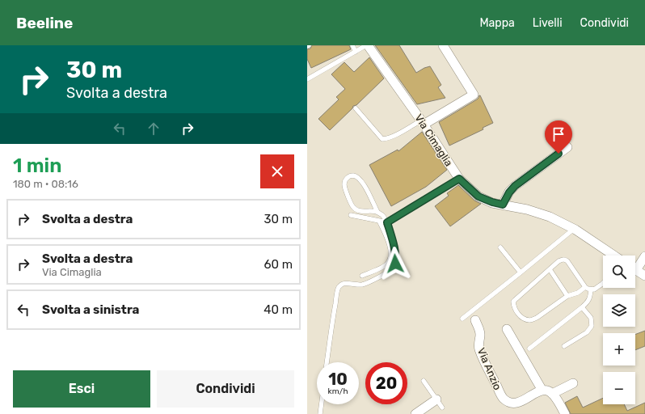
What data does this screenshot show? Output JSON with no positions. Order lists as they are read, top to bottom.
{
  "streets": {
    "street": ["Via Cimaglia", "Via Anzio"]
  },
  "page": {
    "header": "Beeline",
    "nav": ["Mappa", "Livelli", "Condividi"],
    "turn": ["30 m", "Svolta a destra"],
    "heading": ["1 min", "180 m · 08:16"],
    "list": [
      {
        "name": "Svolta a destra",
        "value": "30 m"
      },
      {
        "name": "Svolta a destra",
        "note": "Via Cimaglia",
        "value": "60 m"
      },
      {
        "name": "Svolta a sinistra",
        "value": "40 m"
      }
    ],
    "map_buttons": ["+", "−"],
    "speed": "10 km/h",
    "limit": "20",
    "buttons": ["Esci", "Condividi"]
  }
}
